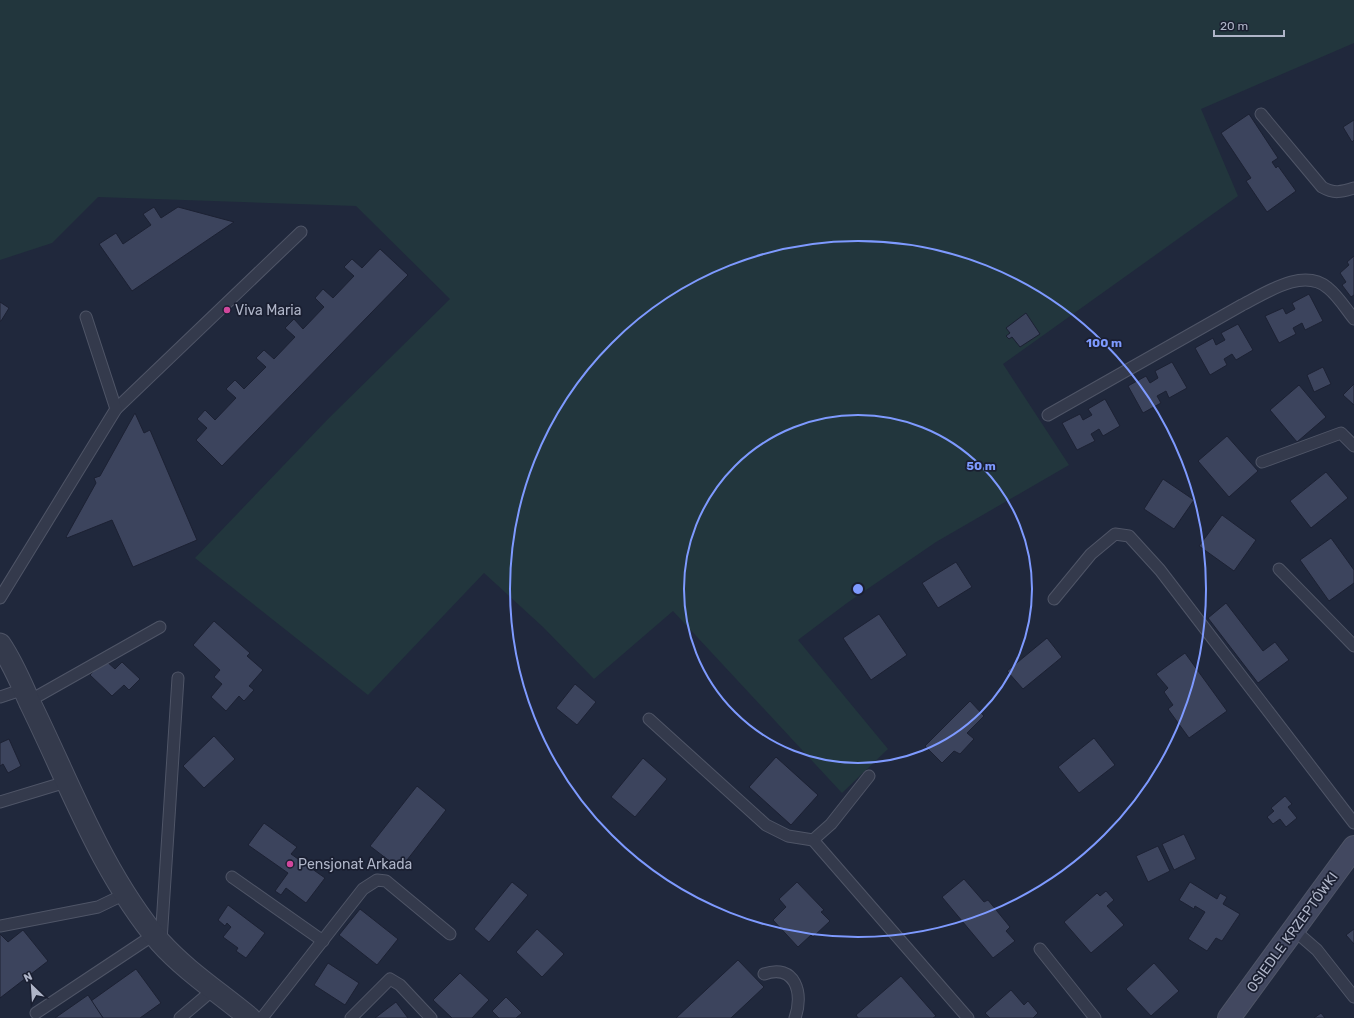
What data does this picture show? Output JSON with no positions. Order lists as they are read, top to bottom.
{
  "streets": {
    "main road": ["OSIEDLE KRZEPTÓWKI"]
  },
  "places": ["Viva Maria", "Pensjonat Arkada"],
  "scale_bar": "20 m",
  "north": "top left",
  "rings": ["100 m", "50 m"]
}
